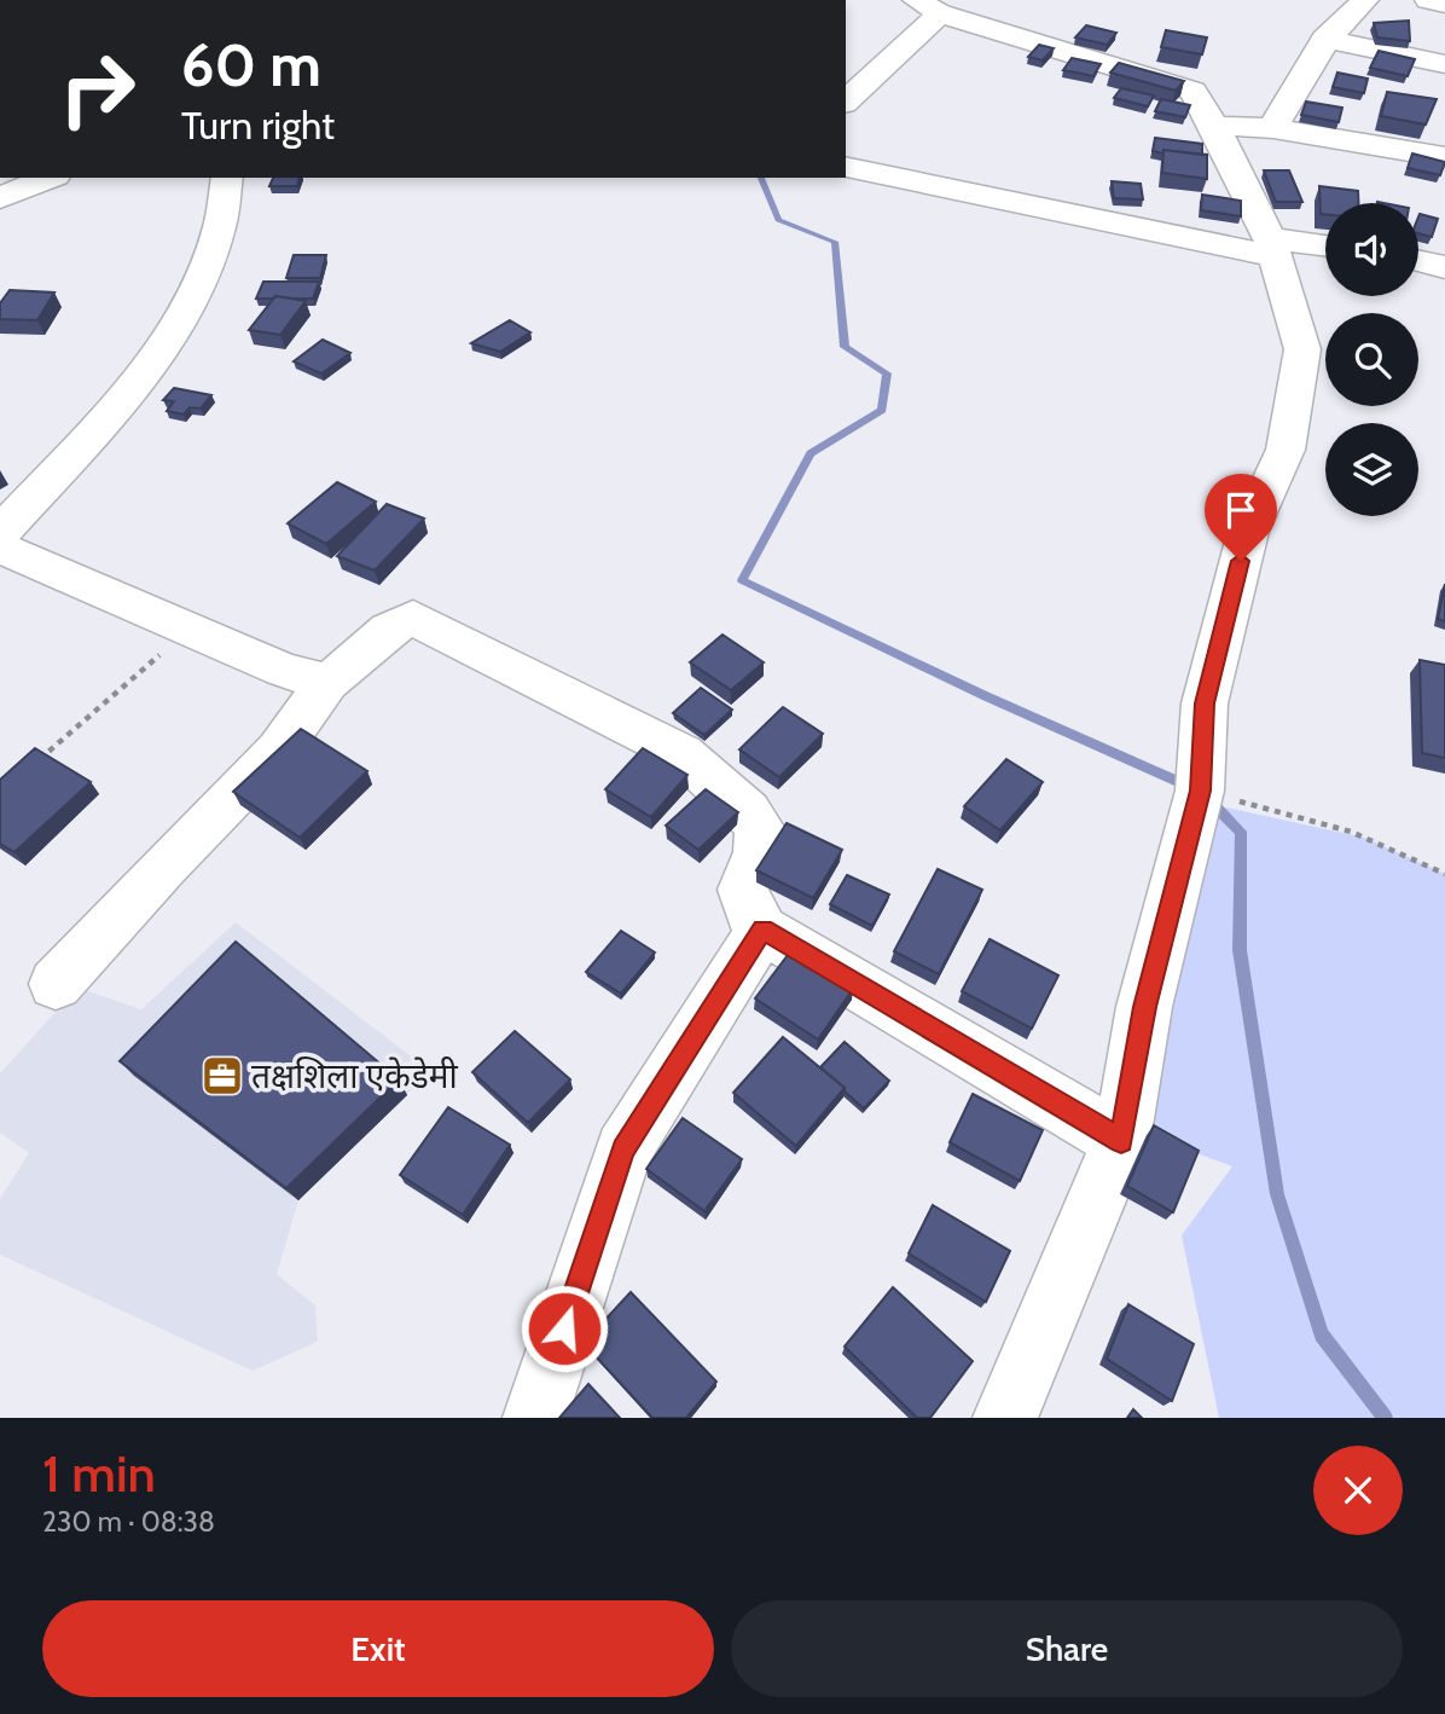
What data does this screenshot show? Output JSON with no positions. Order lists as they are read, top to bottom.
{
  "places": {
    "office": ["तक्षशिला एकेडेमी"]
  },
  "page": {
    "turn": ["60 m", "Turn right"],
    "heading": ["1 min", "230 m · 08:38"],
    "buttons": ["Exit", "Share"]
  }
}
